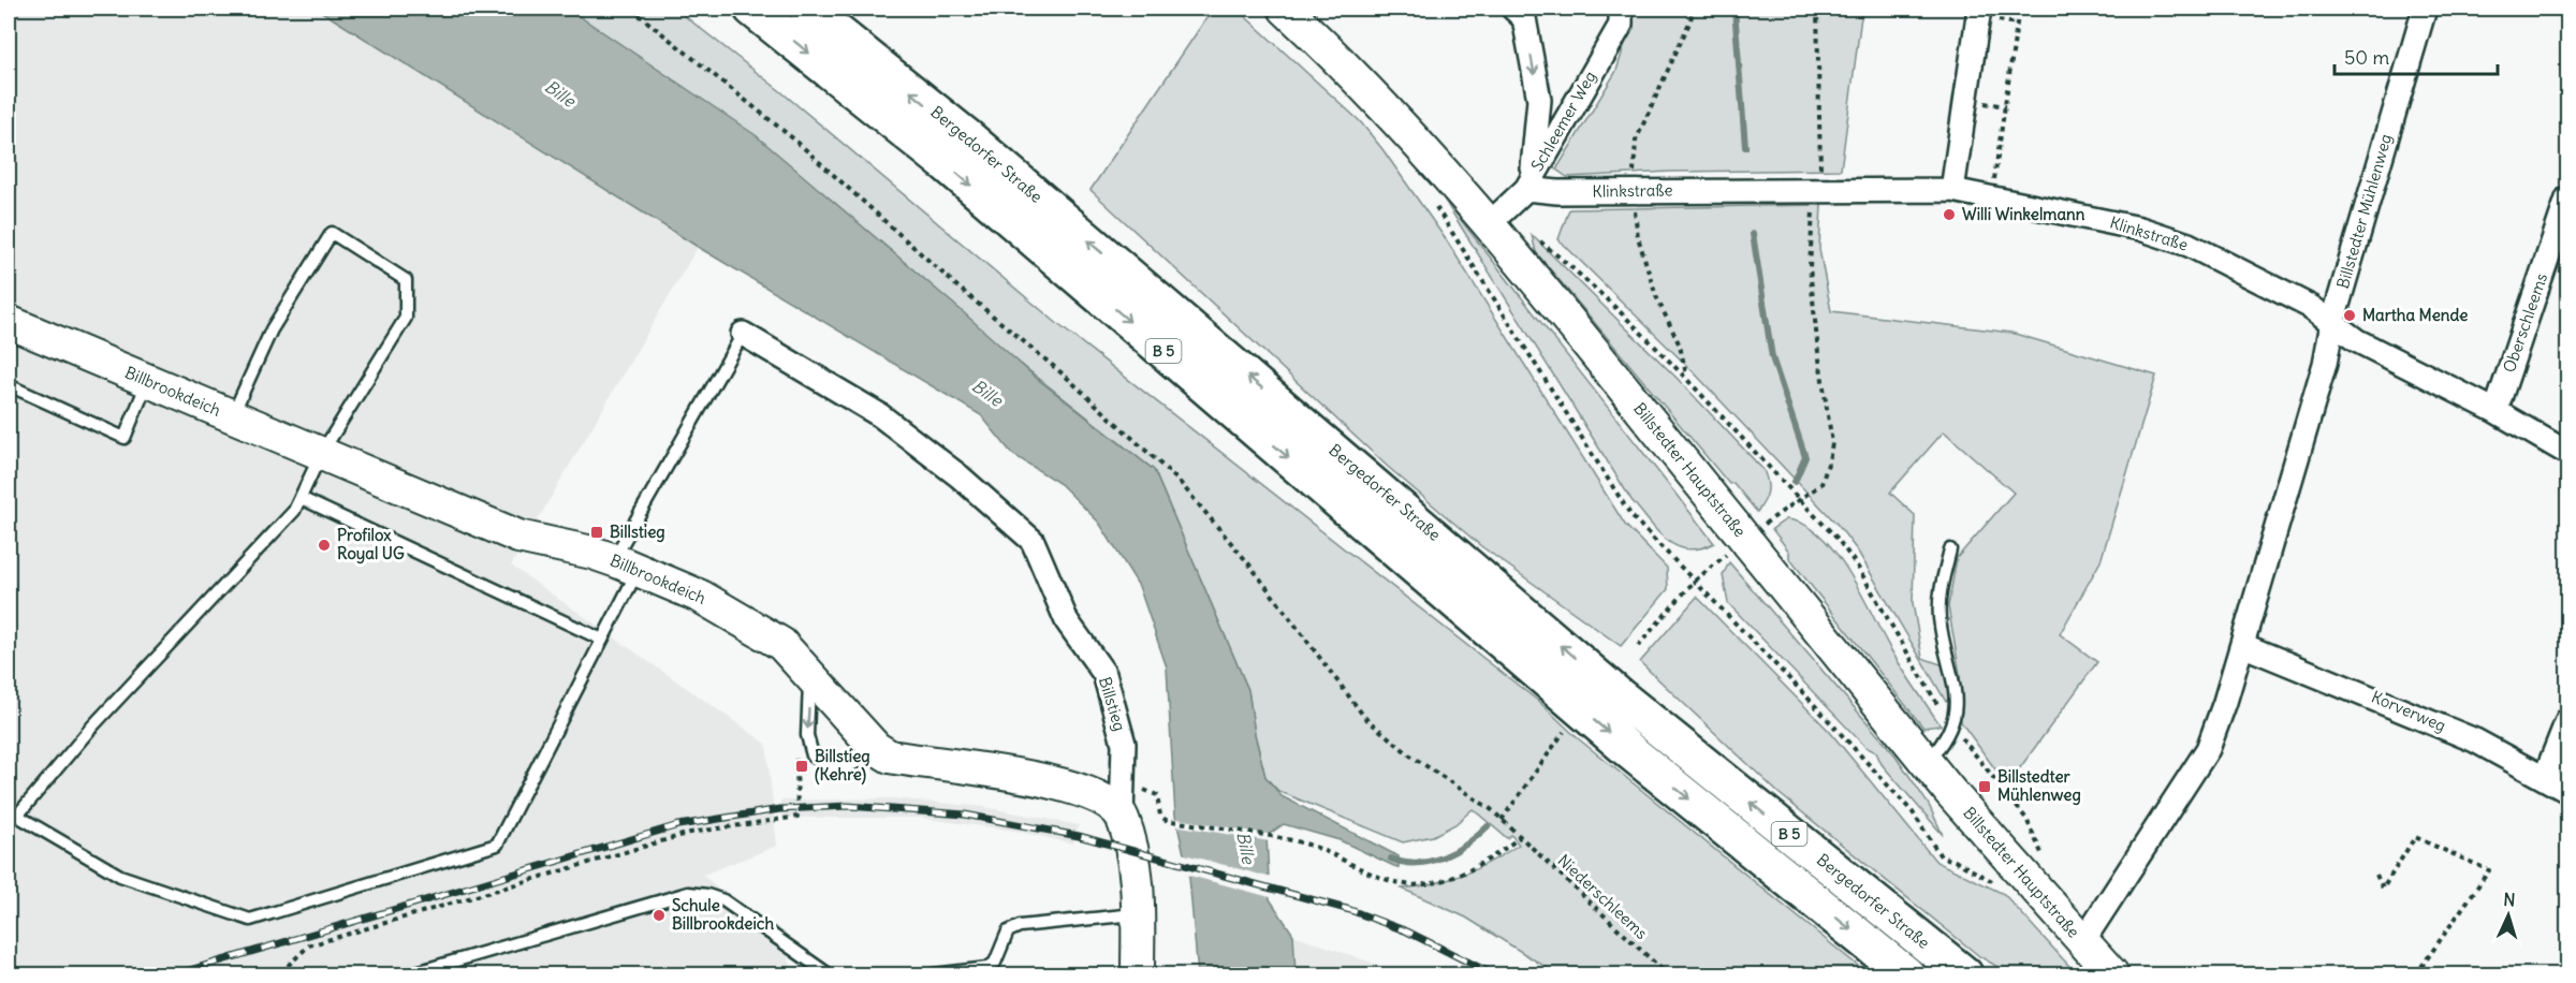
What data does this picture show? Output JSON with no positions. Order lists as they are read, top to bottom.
{
  "streets": {
    "highway": ["Bergedorfer Straße", "B 5"],
    "street": [
      "Schleemer Weg",
      "Klinkstraße",
      "Billstedter Mühlenweg",
      "Oberschleems",
      "Billbrookdeich",
      "Billstedter Hauptstraße",
      "Billstieg",
      "Korverweg"
    ],
    "path": ["Niederschleems"]
  },
  "crossings": [
    ["Schleemer Weg", "Klinkstraße"],
    ["Schleemer Weg", "Billstedter Hauptstraße"],
    ["Klinkstraße", "Billstedter Mühlenweg"],
    ["Klinkstraße", "Oberschleems"],
    ["Billstedter Mühlenweg", "Billstedter Hauptstraße"],
    ["Billstedter Mühlenweg", "Korverweg"],
    ["Billbrookdeich", "Billstieg"]
  ],
  "water": ["Bille"],
  "places": {
    "other": [
      "Willi Winkelmann",
      "Martha Mende",
      "Profilox Royal UG",
      "Schule Billbrookdeich"
    ],
    "transit": ["Billstieg", "Billstieg (Kehre)", "Billstedter Mühlenweg"]
  },
  "scale_bar": "50 m",
  "north": "top"
}
